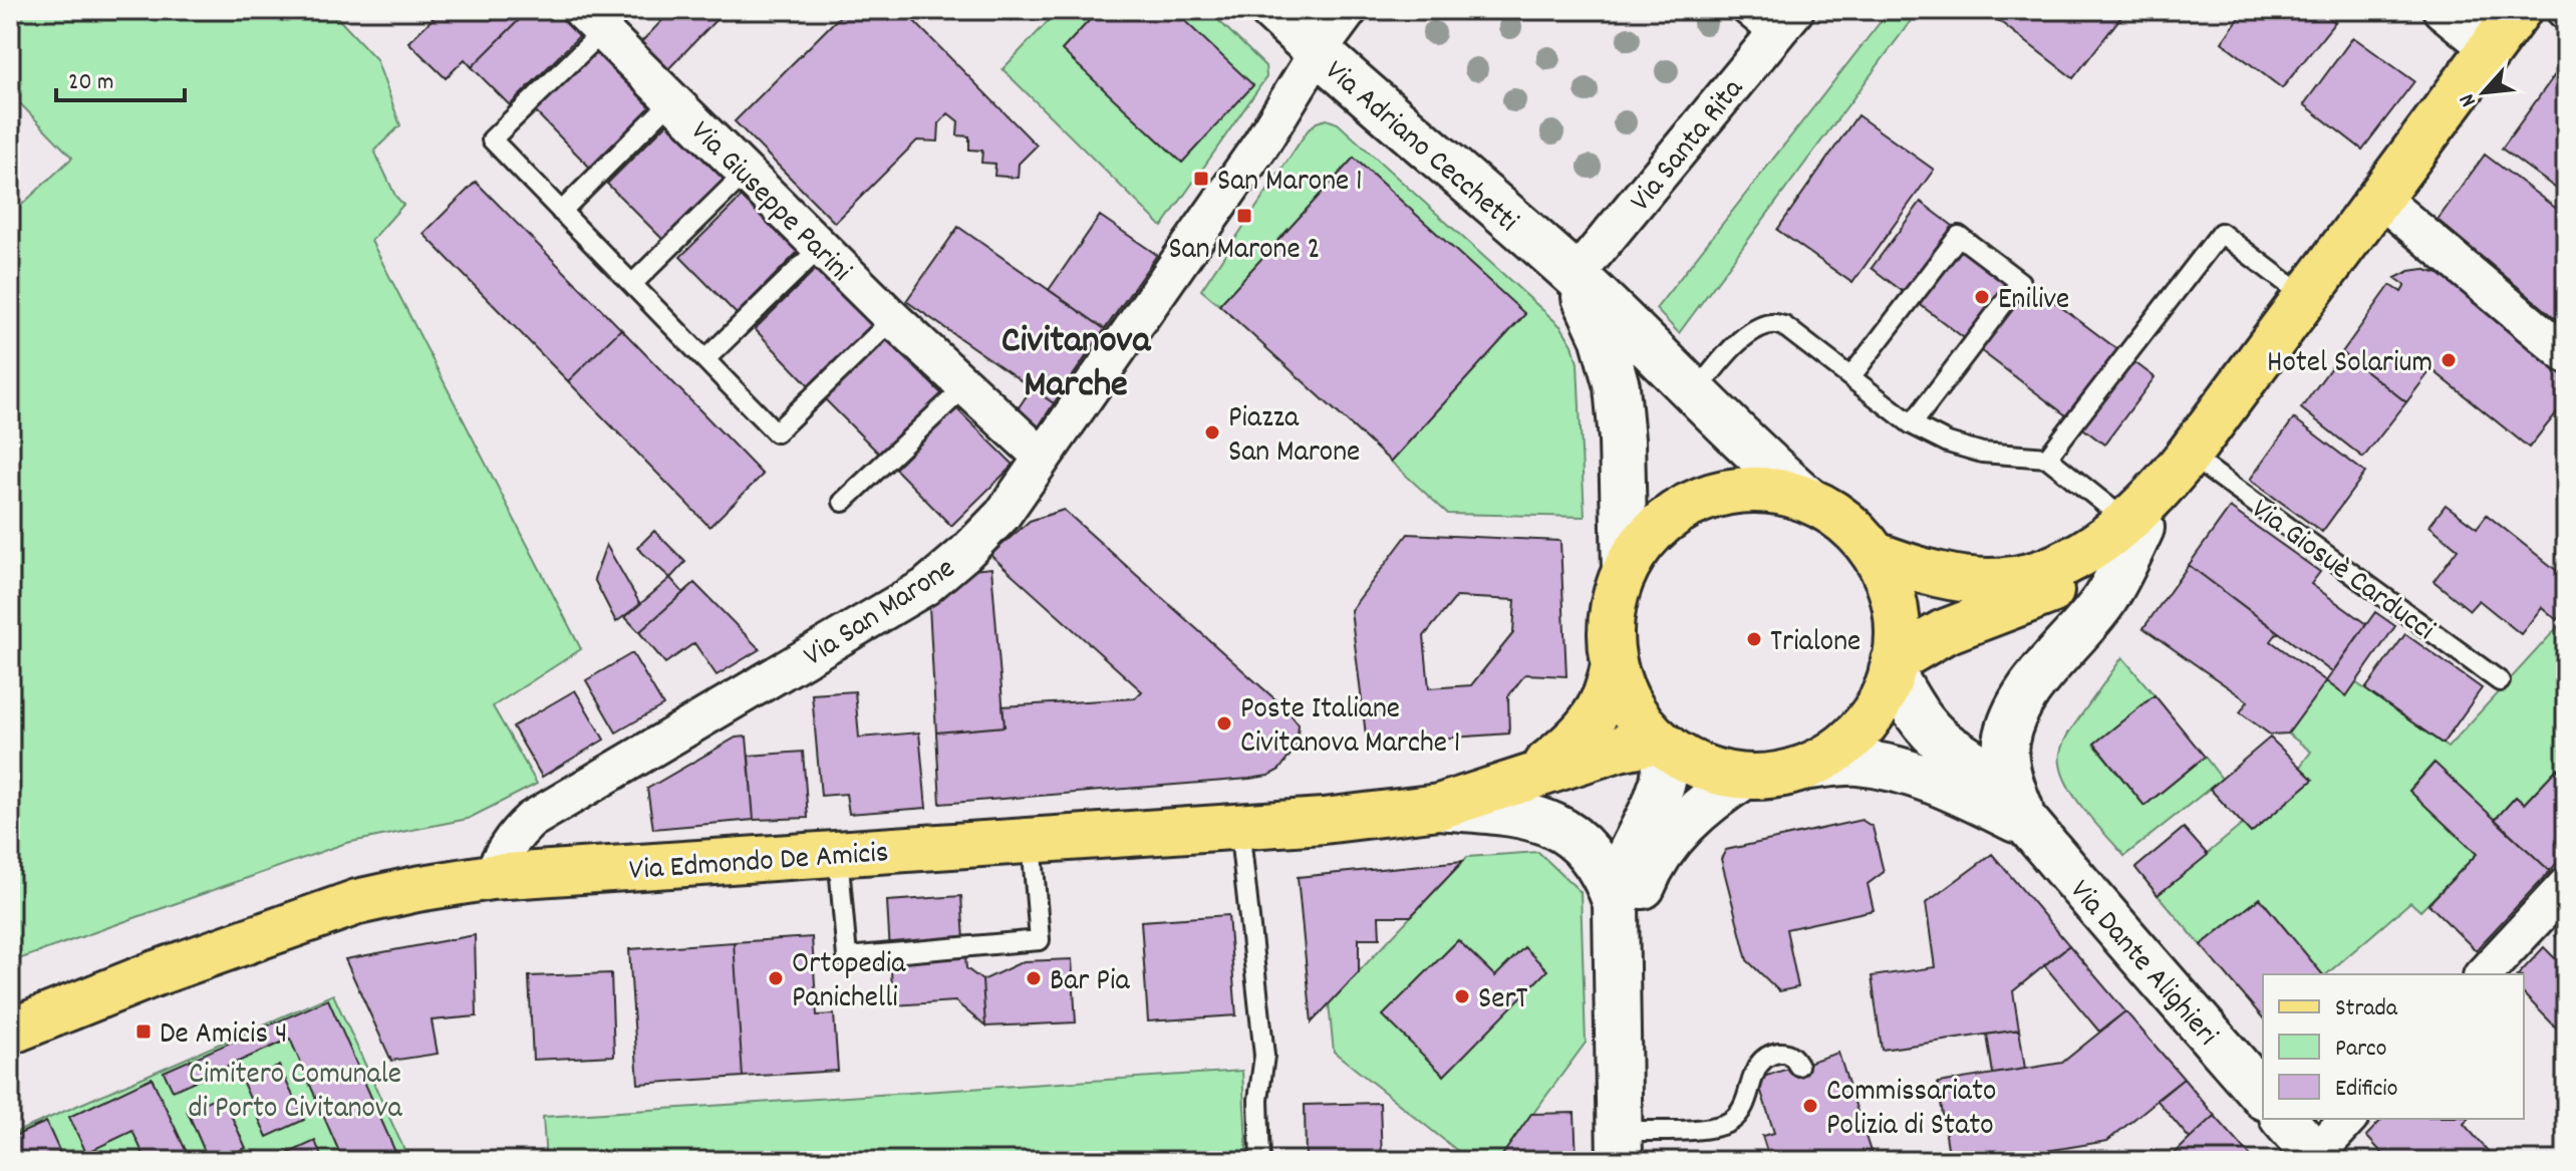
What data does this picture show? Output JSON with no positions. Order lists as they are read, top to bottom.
{
  "streets": {
    "main road": ["Via Adriano Cecchetti", "Via Edmondo De Amicis", "Via Dante Alighieri"],
    "street": ["Via Santa Rita", "Via Giuseppe Parini", "Via San Marone"],
    "lane": ["Via Giosuè Carducci"]
  },
  "crossings": [
    ["Via Santa Rita", "Via Adriano Cecchetti"],
    ["Via Adriano Cecchetti", "Via San Marone"],
    ["Via Adriano Cecchetti", "Via Edmondo De Amicis"],
    ["Via Adriano Cecchetti", "Via Dante Alighieri"],
    ["Via Giuseppe Parini", "Via San Marone"],
    ["Via San Marone", "Via Edmondo De Amicis"],
    ["Via Edmondo De Amicis", "Via Dante Alighieri"]
  ],
  "districts": ["Civitanova Marche"],
  "parks": ["Cimitero Comunale di Porto Civitanova"],
  "places": {
    "transit": ["San Marone 1", "San Marone 2", "De Amicis 4"],
    "other": [
      "Enilive",
      "Hotel Solarium",
      "Piazza San Marone",
      "Trialone",
      "Poste Italiane Civitanova Marche 1",
      "Ortopedia Panichelli",
      "Bar Pia",
      "SerT",
      "Commissariato Polizia di Stato"
    ]
  },
  "legend": ["Strada", "Parco", "Edificio"],
  "scale_bar": "20 m",
  "north": "bottom left"
}
